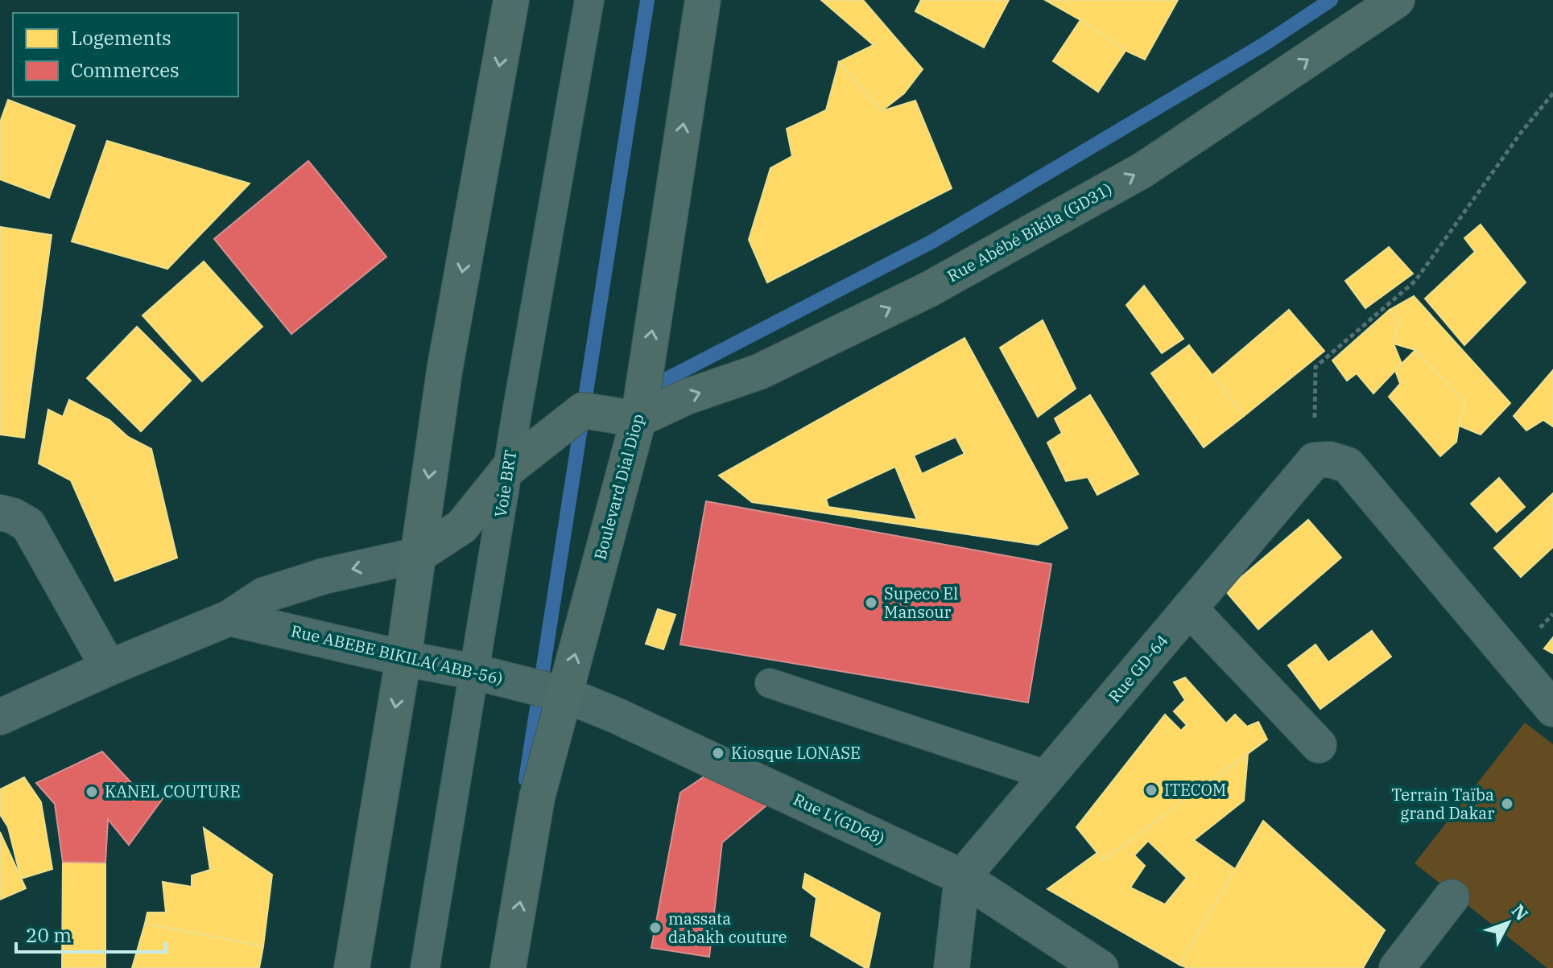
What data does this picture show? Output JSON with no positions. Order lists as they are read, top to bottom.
{
  "streets": {
    "main road": ["Rue Abébé Bikila (GD31)", "Boulevard Dial Diop"],
    "street": ["Rue ABEBE BIKILA( ABB-56)", "Rue GD-64", "Rue L'(GD68)"],
    "lane": ["Voie BRT"]
  },
  "crossings": [
    ["Rue Abébé Bikila (GD31)", "Boulevard Dial Diop"],
    ["Voie BRT", "Rue ABEBE BIKILA( ABB-56)"],
    ["Boulevard Dial Diop", "Rue ABEBE BIKILA( ABB-56)"],
    ["Boulevard Dial Diop", "Rue L'(GD68)"],
    ["Rue ABEBE BIKILA( ABB-56)", "Rue L'(GD68)"],
    ["Rue GD-64", "Rue L'(GD68)"]
  ],
  "one_way": ["Rue Abébé Bikila (GD31)"],
  "places": [
    "Supeco El Mansour",
    "Kiosque LONASE",
    "ITECOM",
    "KANEL COUTURE",
    "Terrain Taïba grand Dakar",
    "massata dabakh couture"
  ],
  "legend": ["Logements", "Commerces"],
  "scale_bar": "20 m",
  "north": "top right"
}
